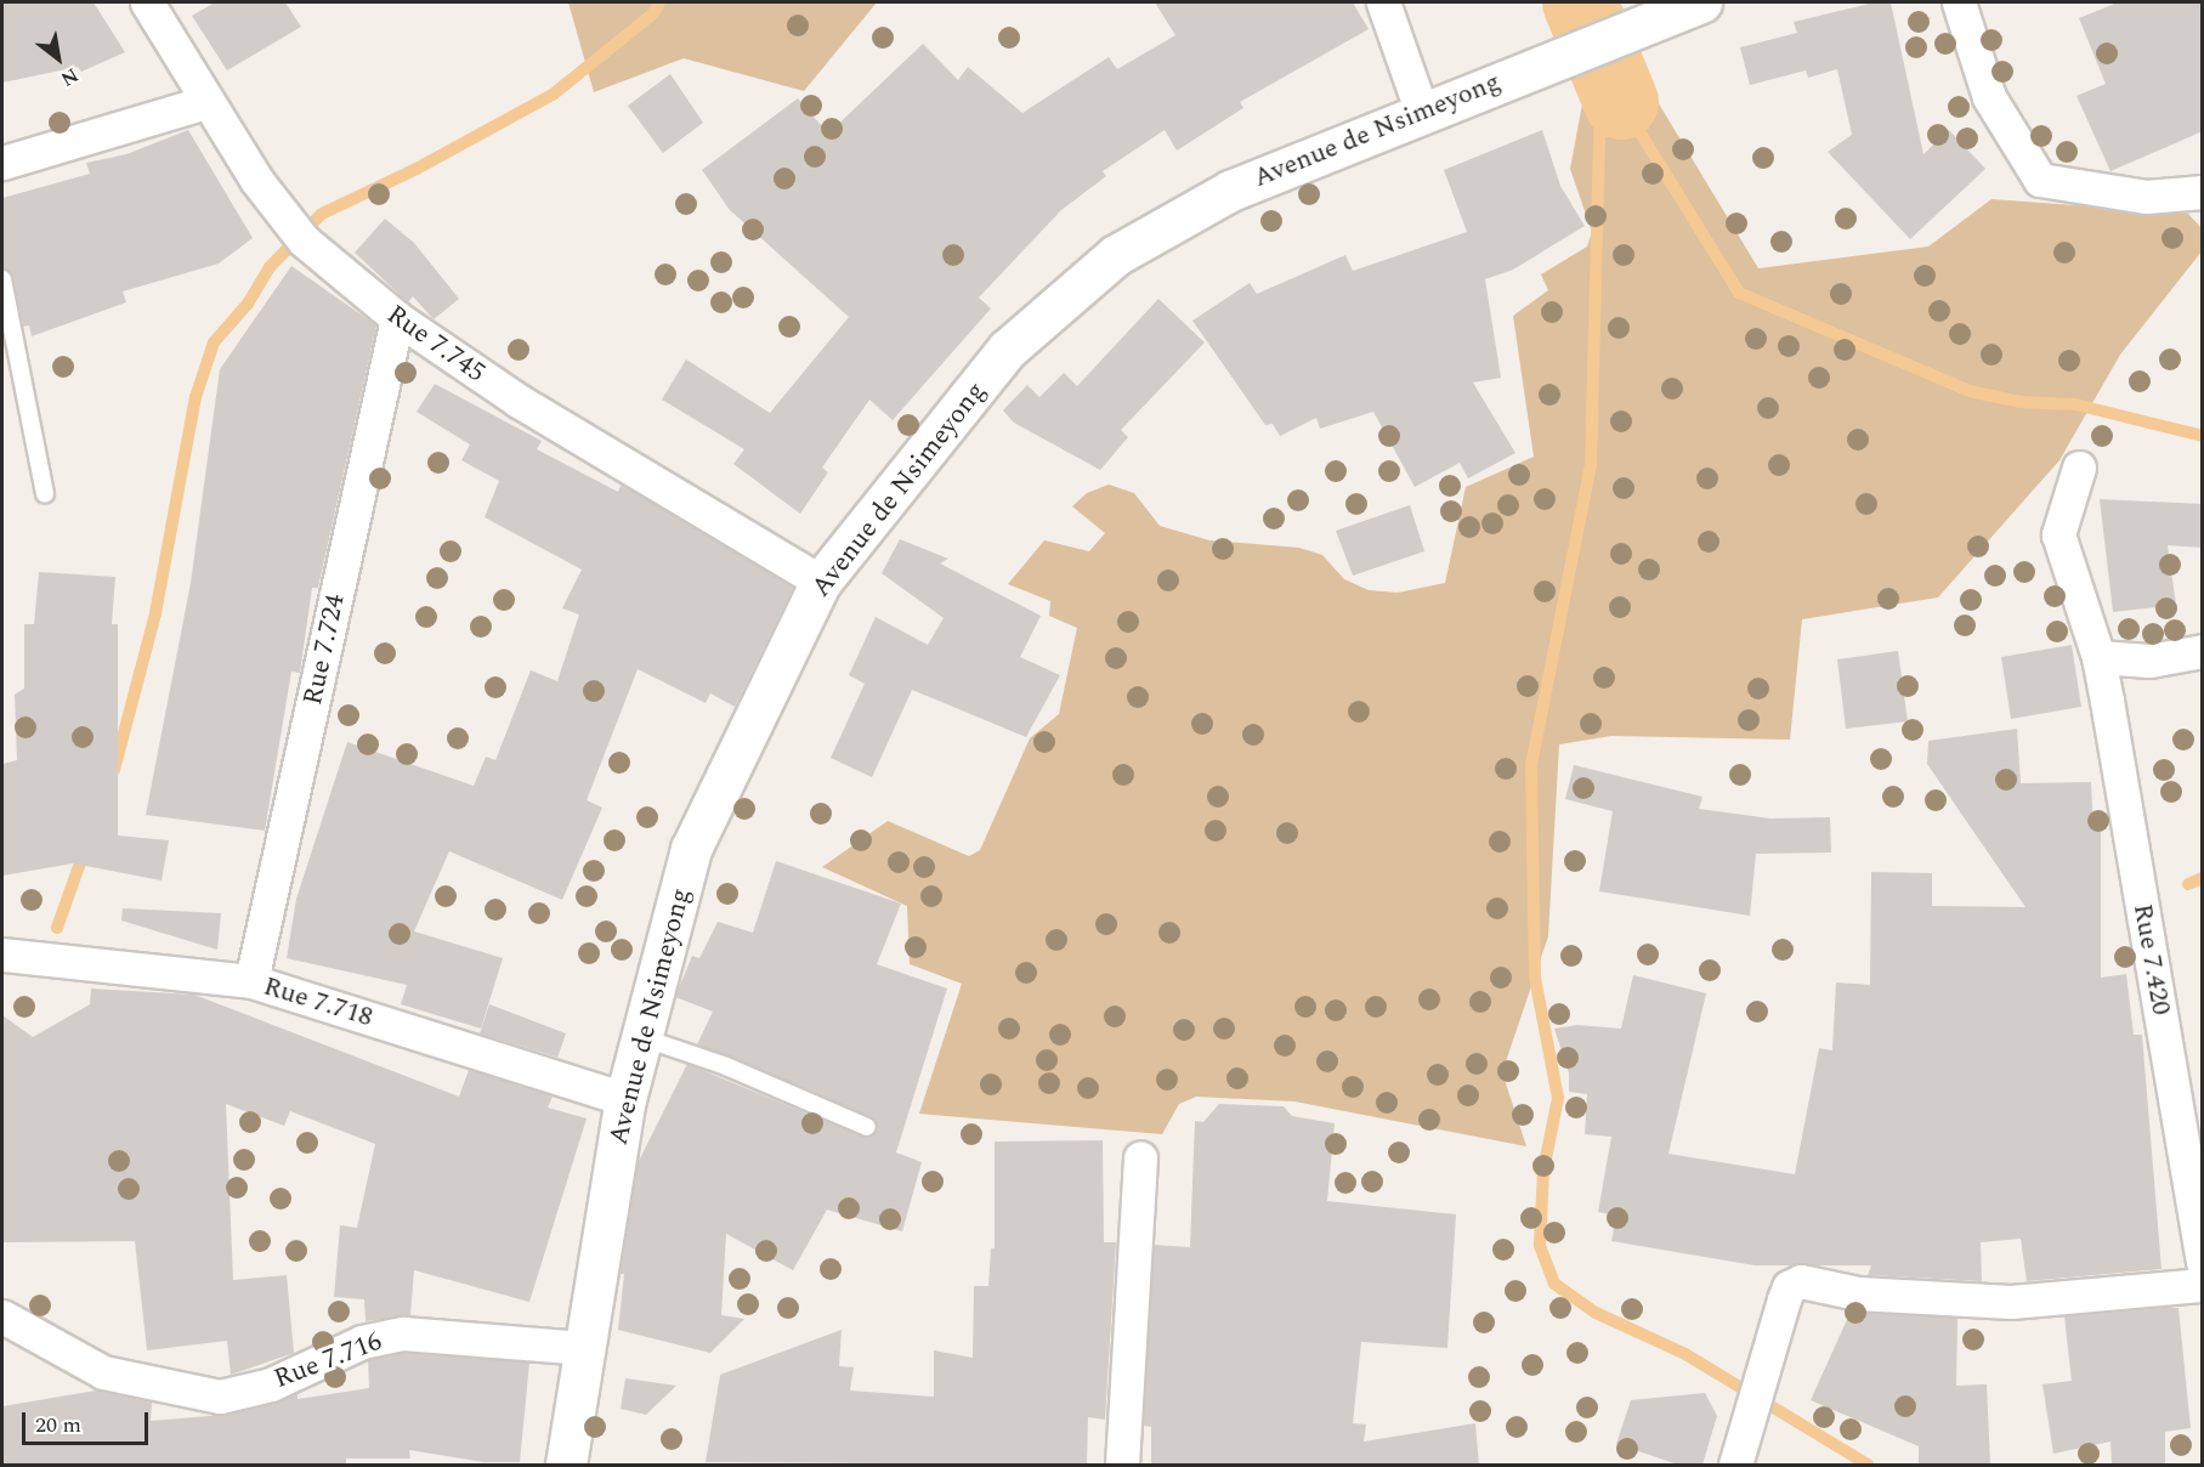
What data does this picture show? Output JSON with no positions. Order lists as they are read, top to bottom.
{
  "streets": {
    "main road": ["Avenue de Nsimeyong"],
    "street": [
      "Rue 7.745",
      "Rue 7.724",
      "Rue 7.420",
      "Rue 7.718",
      "Rue 7.716"
    ]
  },
  "crossings": [
    ["Avenue de Nsimeyong", "Rue 7.745"],
    ["Avenue de Nsimeyong", "Rue 7.718"],
    ["Avenue de Nsimeyong", "Rue 7.716"],
    ["Rue 7.745", "Rue 7.724"],
    ["Rue 7.724", "Rue 7.718"]
  ],
  "scale_bar": "20 m",
  "north": "bottom right"
}
